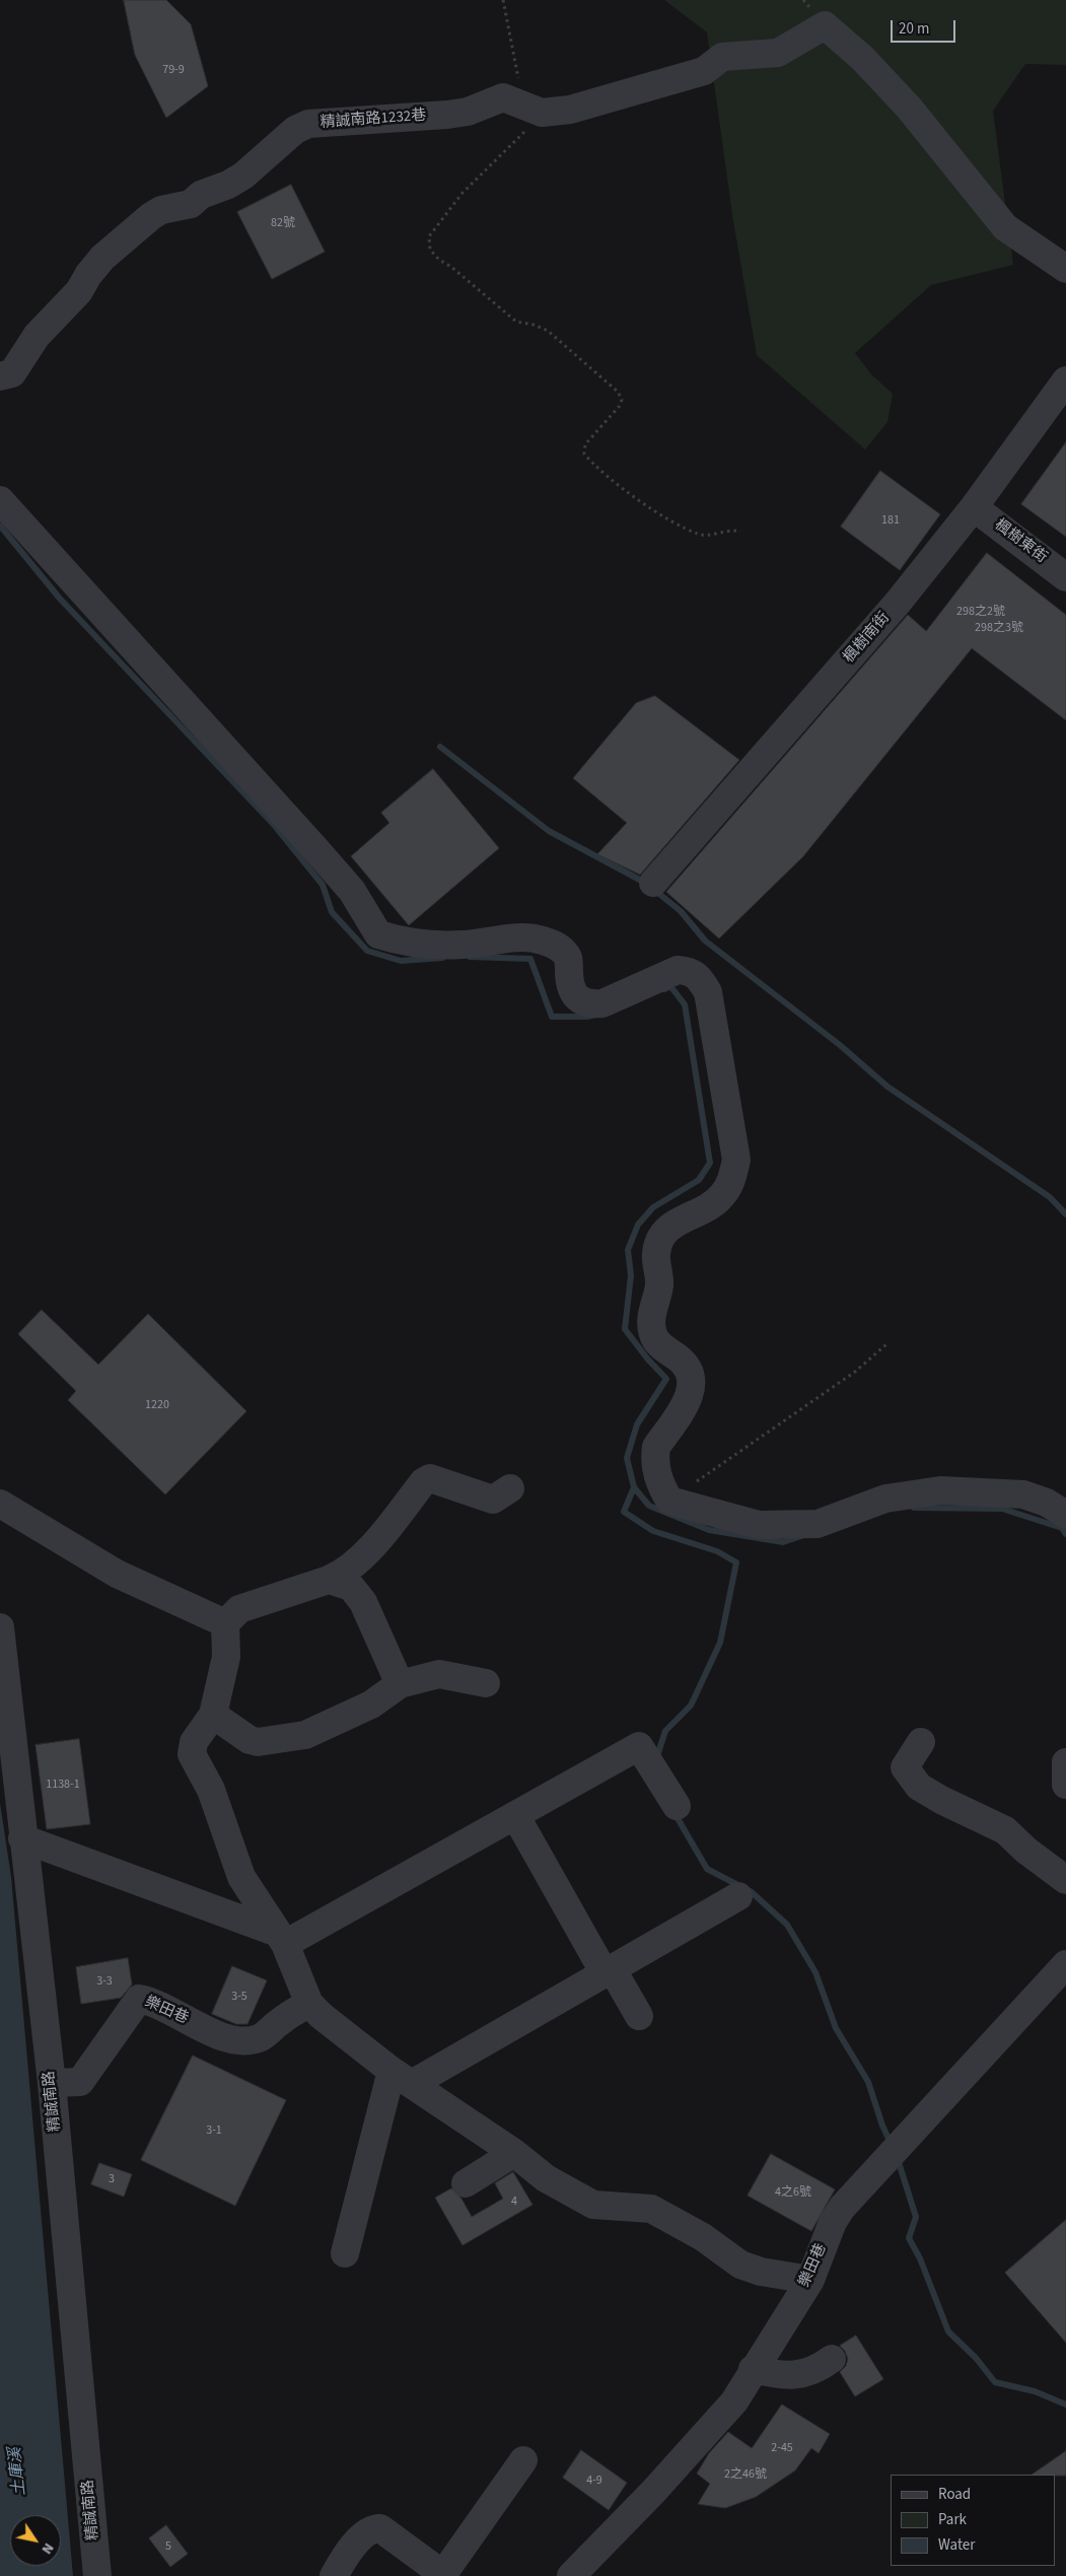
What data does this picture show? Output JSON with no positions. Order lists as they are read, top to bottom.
{
  "streets": {
    "street": [
      "精誠南路1232巷",
      "楓樹東街",
      "楓樹南街",
      "樂田巷",
      "精誠南路"
    ]
  },
  "crossings": [
    ["楓樹東街", "楓樹南街"],
    ["樂田巷", "精誠南路"]
  ],
  "water": ["土庫溪"],
  "house_numbers": [
    "79-9",
    "82號",
    "181",
    "298之2號",
    "298之3號",
    "1220",
    "1138-1",
    "3-3",
    "3-5",
    "3-1",
    "3",
    "4之6號",
    "4",
    "2-45",
    "2之46號",
    "4-9",
    "5"
  ],
  "legend": ["Road", "Park", "Water"],
  "scale_bar": "20 m",
  "north": "bottom right"
}
